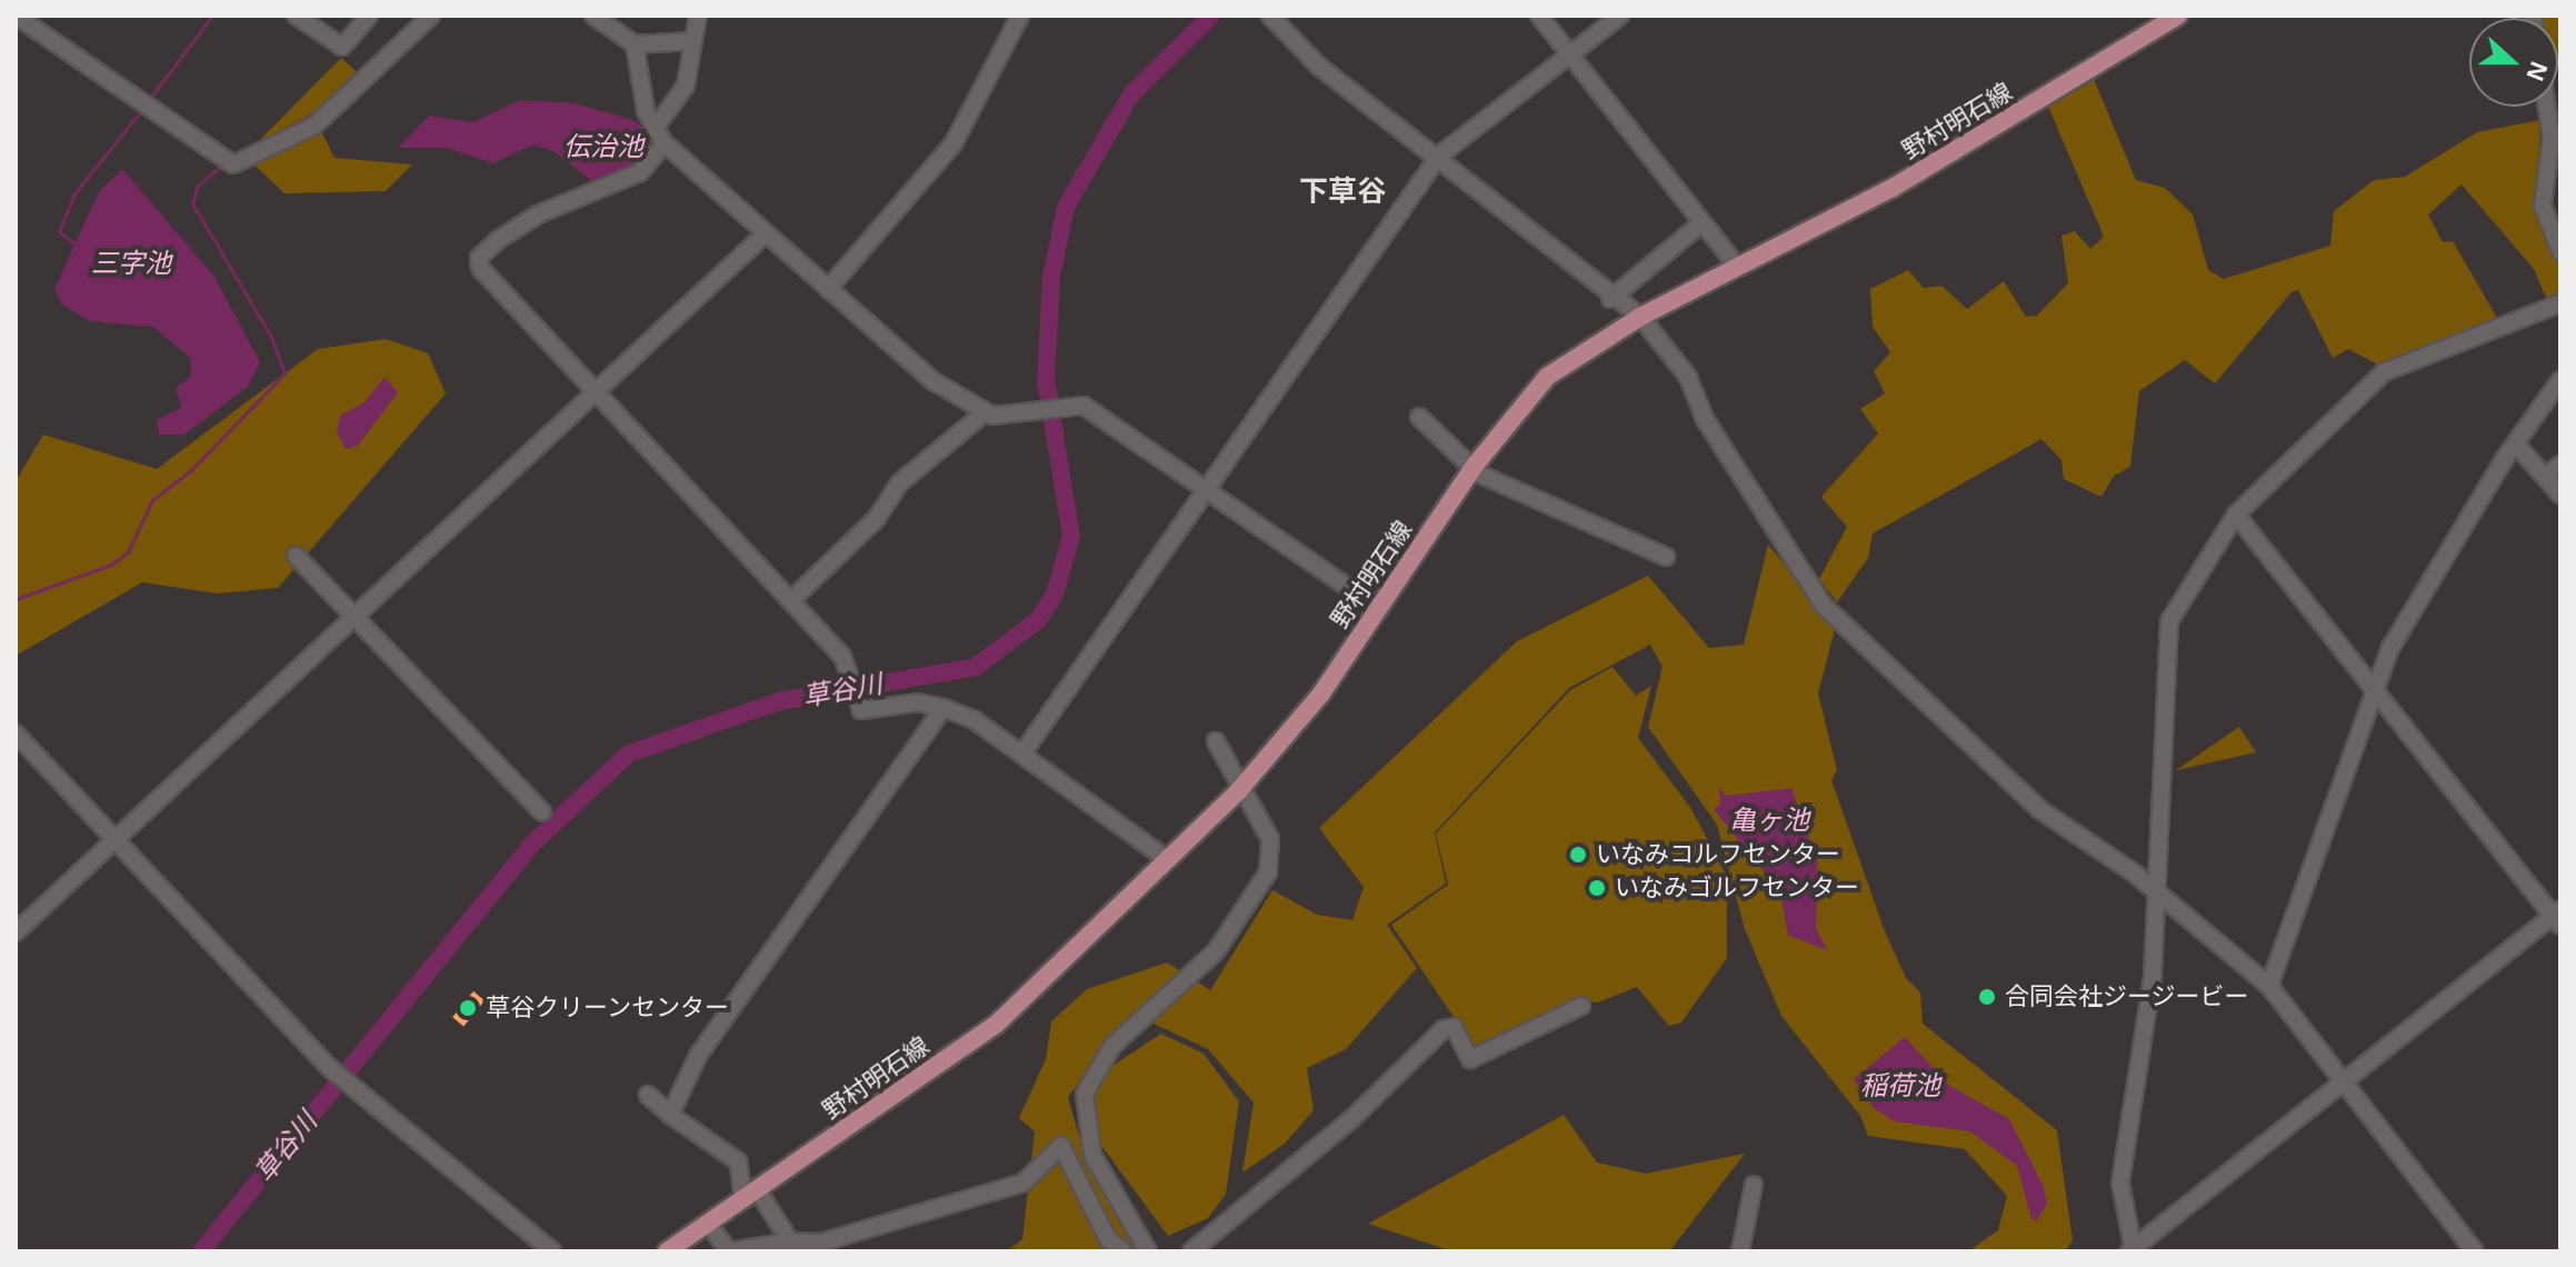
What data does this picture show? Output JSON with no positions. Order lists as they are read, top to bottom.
{
  "streets": {
    "main road": ["野村明石線"]
  },
  "districts": ["下草谷"],
  "water": [
    "伝治池",
    "三字池",
    "草谷川",
    "亀ヶ池",
    "稲荷池"
  ],
  "places": [
    "いなみコルフセンター",
    "いなみゴルフセンター",
    "合同会社ジージービー",
    "草谷クリーンセンター"
  ],
  "north": "right"
}
